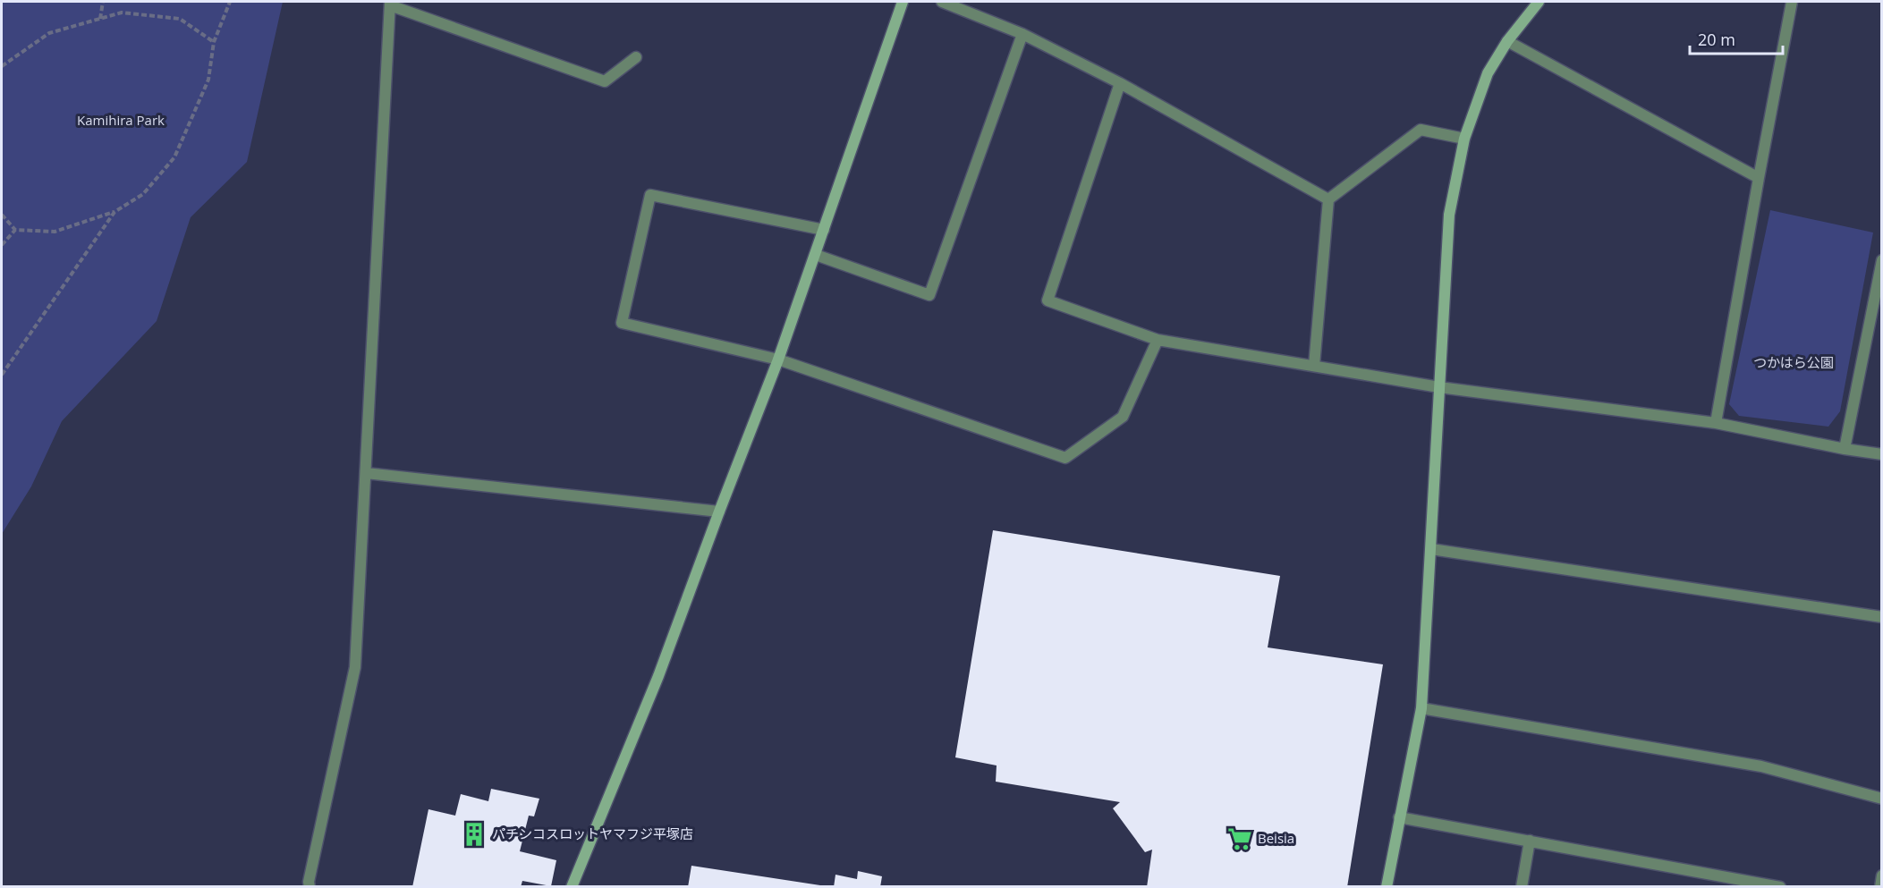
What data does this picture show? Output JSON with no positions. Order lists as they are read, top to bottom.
{
  "parks": ["Kamihira Park", "つかはら公園"],
  "places": {
    "building": ["パチンコスロットヤマフジ平塚店"],
    "supermarket": ["Beisia"]
  },
  "scale_bar": "20 m"
}
